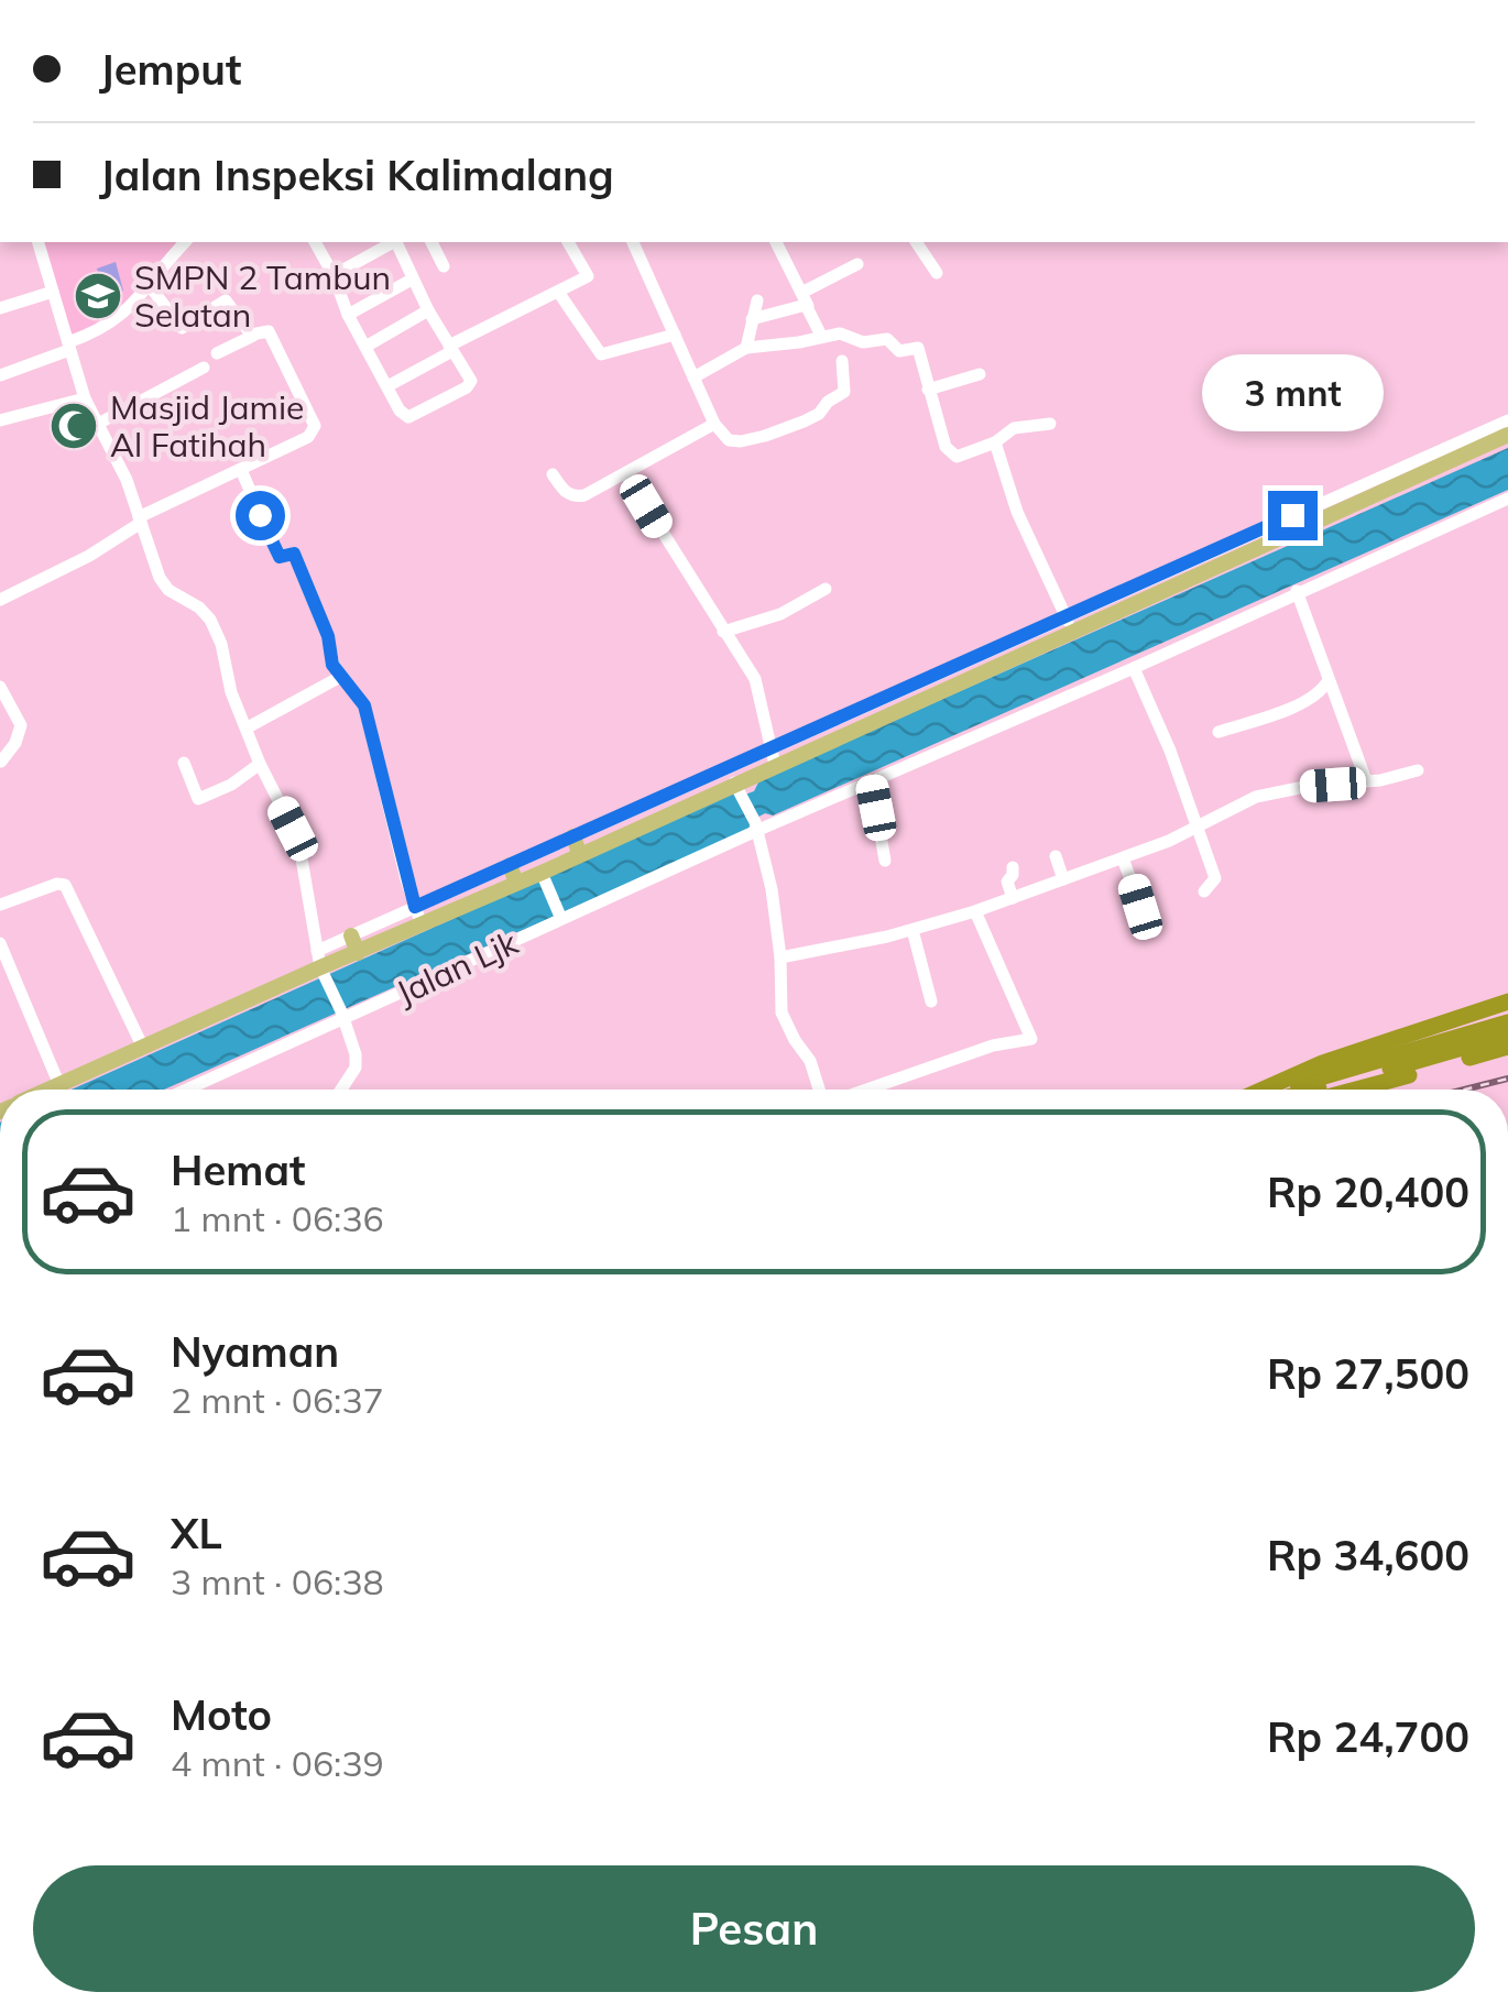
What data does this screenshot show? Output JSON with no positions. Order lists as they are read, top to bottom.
{
  "streets": {
    "street": ["Jalan Ljk"]
  },
  "places": {
    "school or university": ["SMPN 2 Tambun Selatan"],
    "mosque": ["Masjid Jamie Al Fatihah"]
  },
  "page": {
    "banner": ["Jemput", "Jalan Inspeksi Kalimalang"],
    "bubble": "3 mnt",
    "list": [
      {
        "name": "Hemat",
        "note": "1 mnt · 06:36",
        "value": "Rp 20,400"
      },
      {
        "name": "Nyaman",
        "note": "2 mnt · 06:37",
        "value": "Rp 27,500"
      },
      {
        "name": "XL",
        "note": "3 mnt · 06:38",
        "value": "Rp 34,600"
      },
      {
        "name": "Moto",
        "note": "4 mnt · 06:39",
        "value": "Rp 24,700"
      }
    ],
    "buttons": "Pesan"
  }
}
